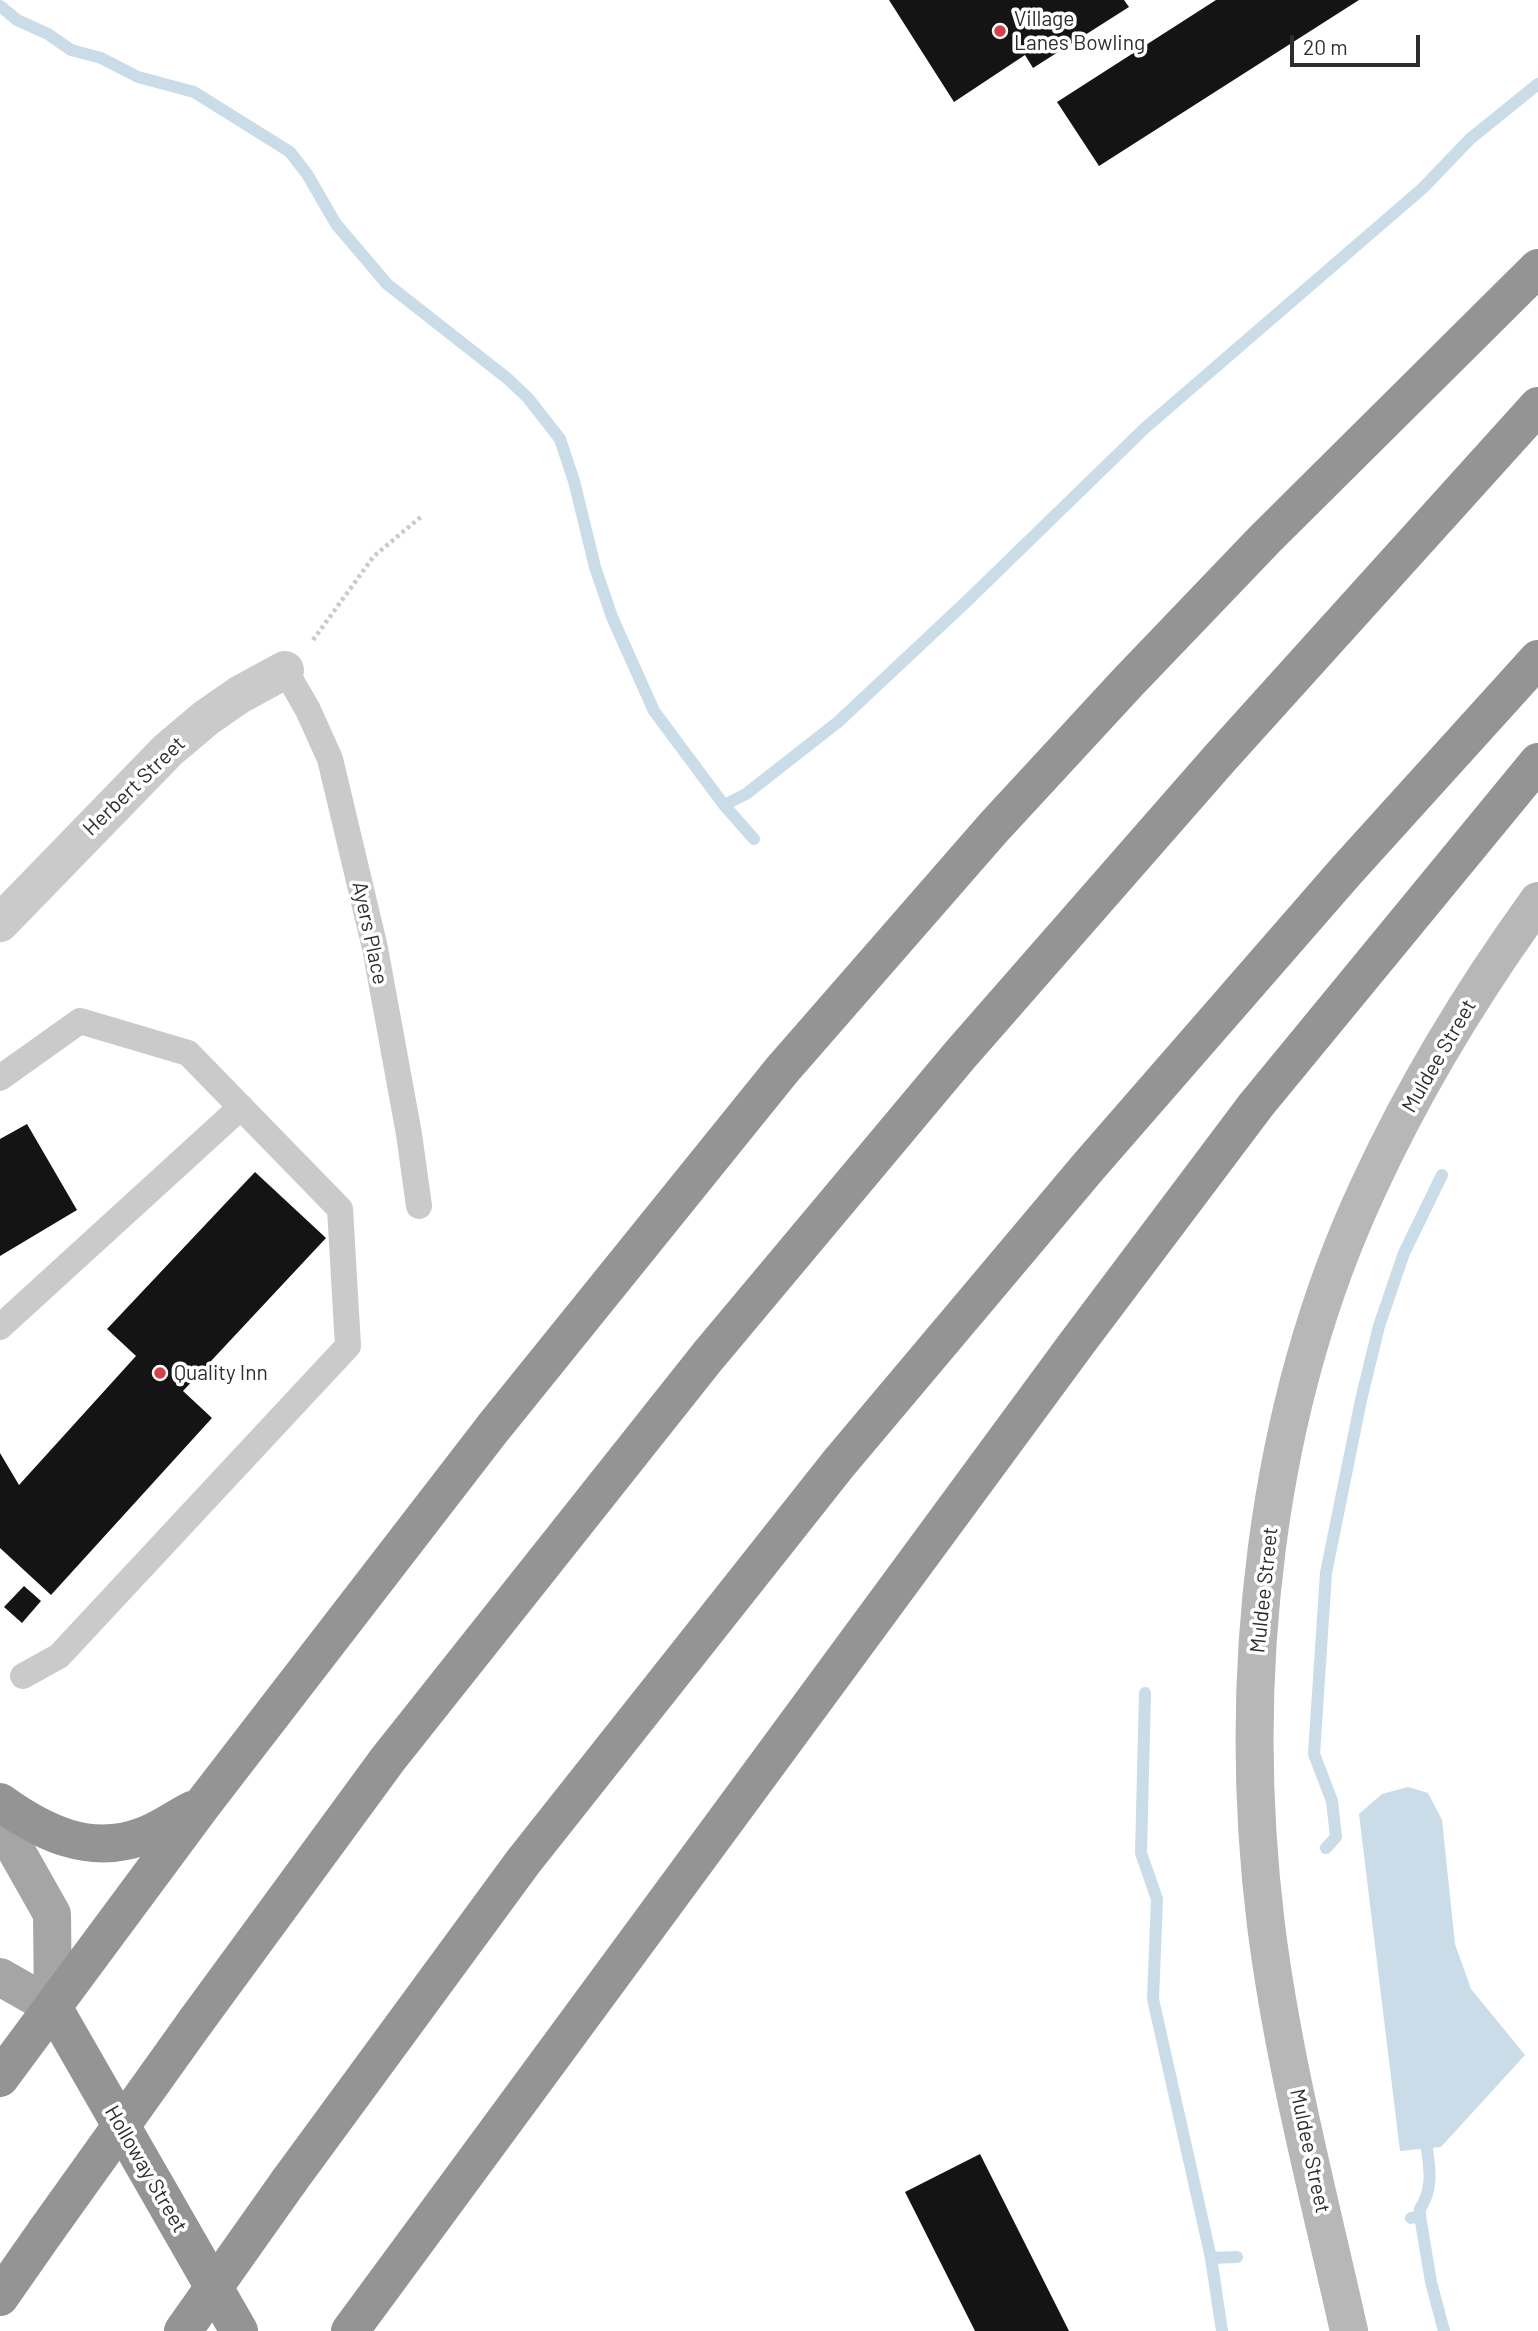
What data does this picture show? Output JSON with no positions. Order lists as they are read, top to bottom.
{
  "streets": {
    "highway": ["Holloway Street"],
    "street": ["Herbert Street", "Muldee Street"],
    "lane": ["Ayers Place"]
  },
  "crossings": [
    ["Herbert Street", "Ayers Place"]
  ],
  "places": ["Village Lanes Bowling", "Quality Inn"],
  "scale_bar": "20 m"
}
